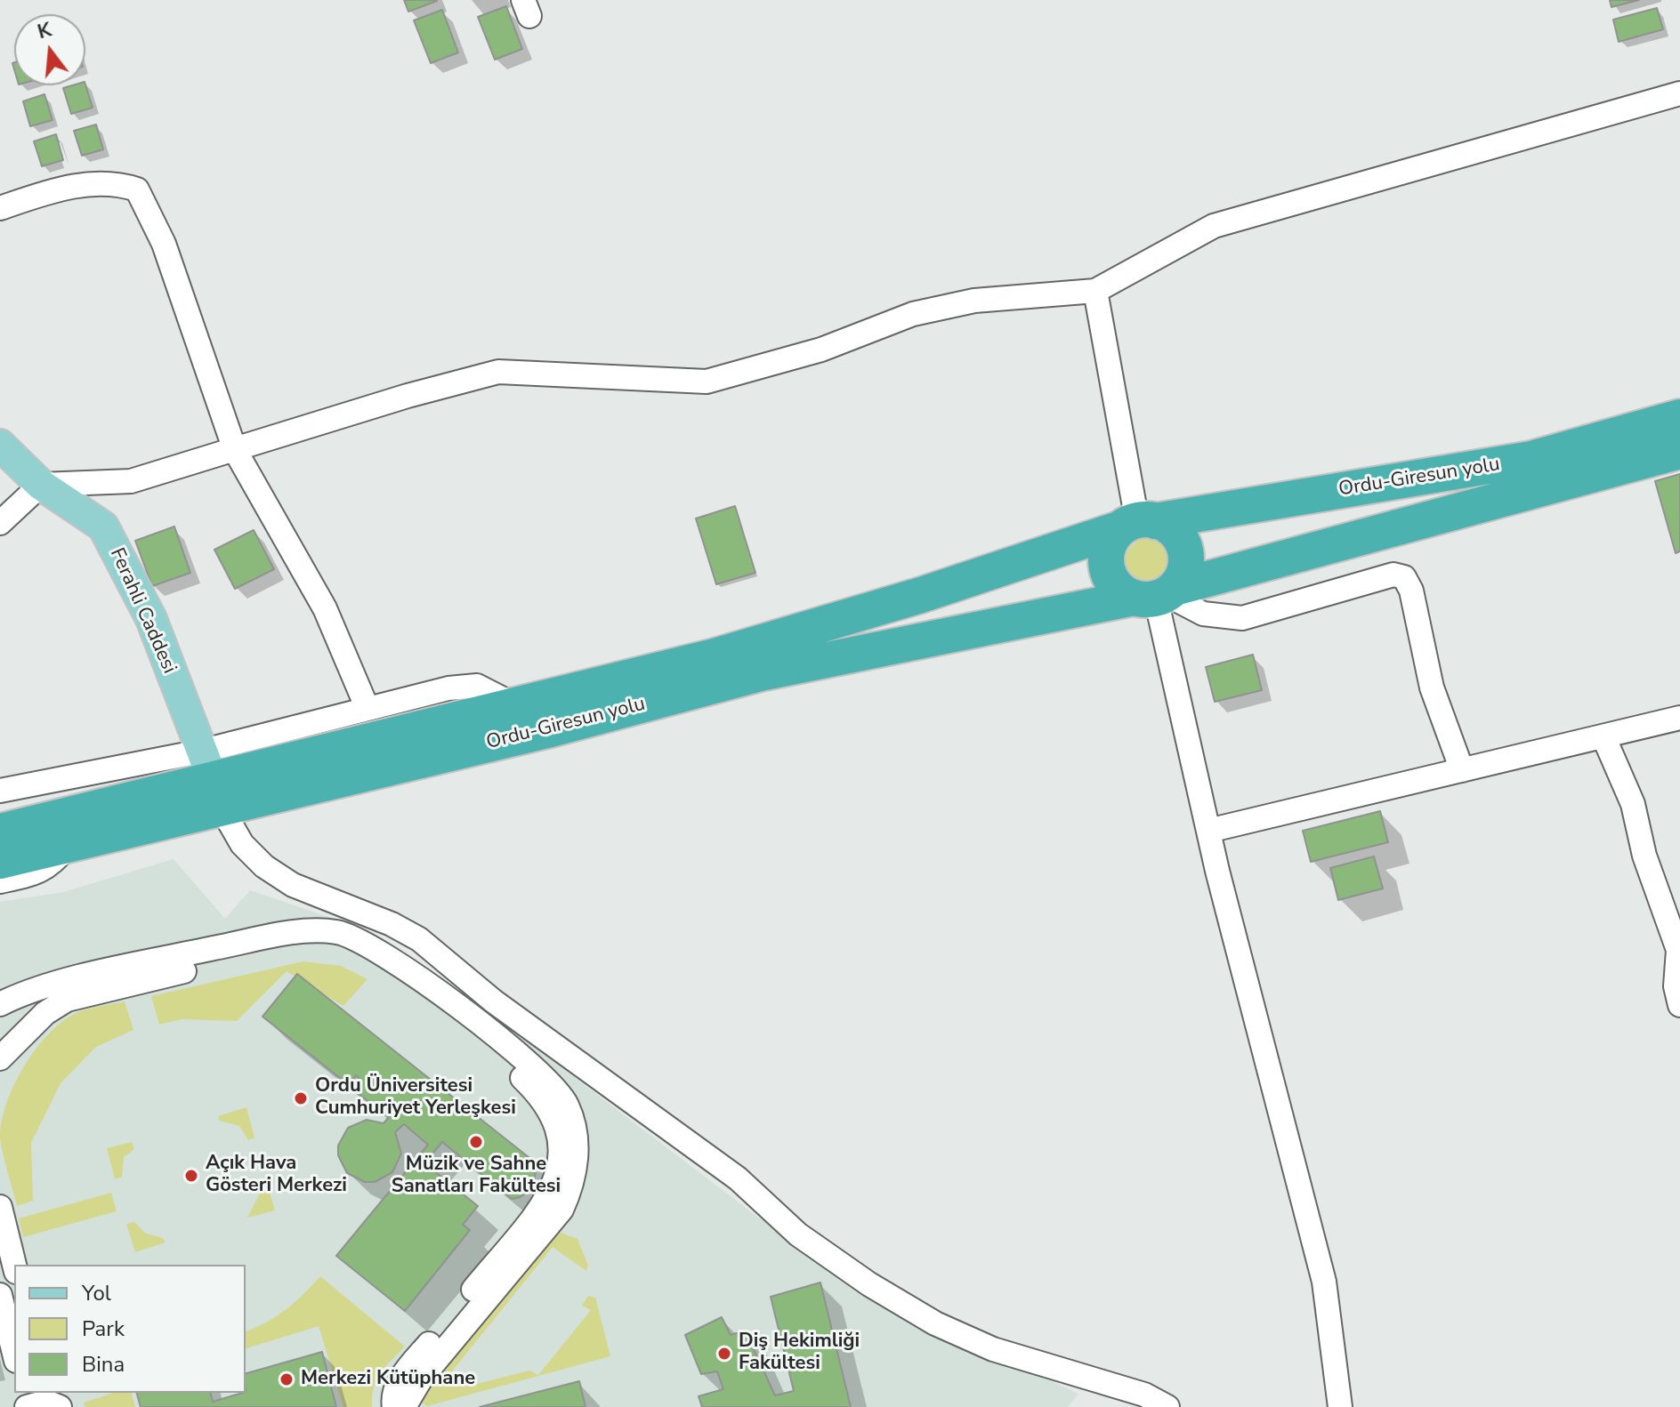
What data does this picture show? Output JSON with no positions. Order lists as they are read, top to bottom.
{
  "streets": {
    "highway": ["Ordu-Giresun yolu"],
    "main road": ["Ferahli Caddesi"]
  },
  "crossings": [
    ["Ordu-Giresun yolu", "Ferahli Caddesi"]
  ],
  "places": [
    "Ordu Üniversitesi Cumhuriyet Yerleşkesi",
    "Müzik ve Sahne Sanatları Fakültesi",
    "Açık Hava Gösteri Merkezi",
    "Diş Hekimliği Fakültesi",
    "Merkezi Kütüphane"
  ],
  "legend": ["Yol", "Park", "Bina"],
  "north": "top"
}
